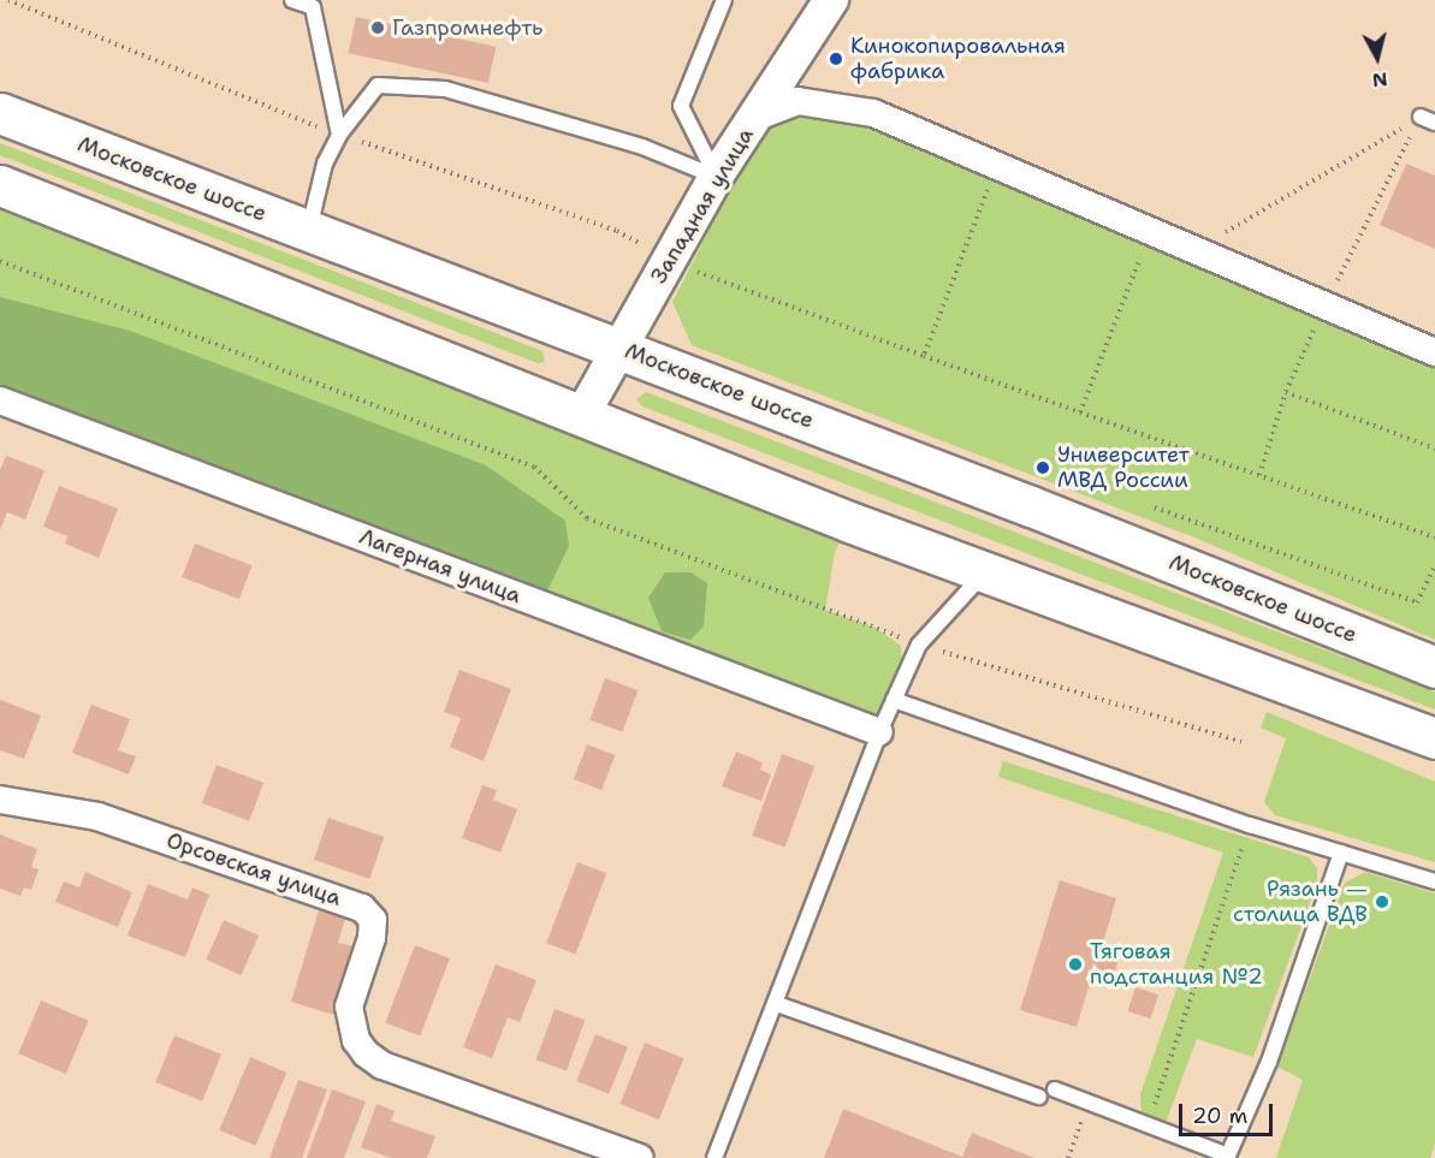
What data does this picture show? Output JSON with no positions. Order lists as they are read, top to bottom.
{
  "streets": {
    "main road": ["Московское шоссе"],
    "street": ["Западная улица", "Лагерная улица", "Орсовская улица"]
  },
  "crossings": [
    ["Московское шоссе", "Западная улица"]
  ],
  "places": [
    "Газпромнефть",
    "Кинокопировальная фабрика",
    "Университет МВД России",
    "Рязань — столица ВДВ",
    "Тяговая подстанция №2"
  ],
  "scale_bar": "20 m",
  "north": "bottom"
}
